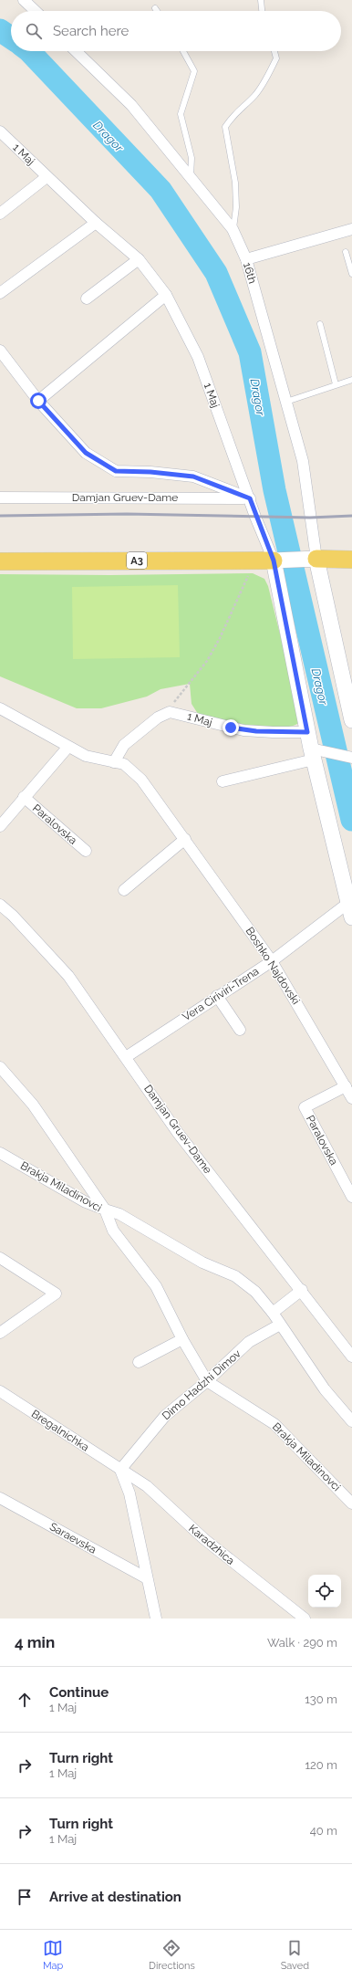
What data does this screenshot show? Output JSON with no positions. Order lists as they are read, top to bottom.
{
  "streets": {
    "main road": ["A3"],
    "street": [
      "1 Maj",
      "16th",
      "Damjan Gruev-Dame",
      "Paralovska",
      "Boshko Najdovski",
      "Vera Ciriviri-Trena",
      "Brakja Miladinovci",
      "Dimo Hadzhi Dimov",
      "Bregalnichka",
      "Saraevska",
      "Karadzhica"
    ]
  },
  "crossings": [
    ["1 Maj", "Damjan Gruev-Dame"],
    ["1 Maj", "A3"],
    ["1 Maj", "Vera Ciriviri-Trena"],
    ["16th", "A3"],
    ["Damjan Gruev-Dame", "Vera Ciriviri-Trena"],
    ["Paralovska", "Boshko Najdovski"],
    ["Boshko Najdovski", "Vera Ciriviri-Trena"],
    ["Brakja Miladinovci", "Dimo Hadzhi Dimov"],
    ["Dimo Hadzhi Dimov", "Bregalnichka"],
    ["Dimo Hadzhi Dimov", "Karadzhica"],
    ["Bregalnichka", "Karadzhica"]
  ],
  "water": ["Dragor"],
  "page": {
    "search": "Search here",
    "heading": ["4 min", "Walk · 290 m"],
    "list": [
      ["Continue", "1 Maj", "130 m"],
      ["Turn right", "1 Maj", "120 m"],
      ["Turn right", "1 Maj", "40 m"],
      "Arrive at destination"
    ],
    "nav": ["Map", "Directions", "Saved"]
  }
}
